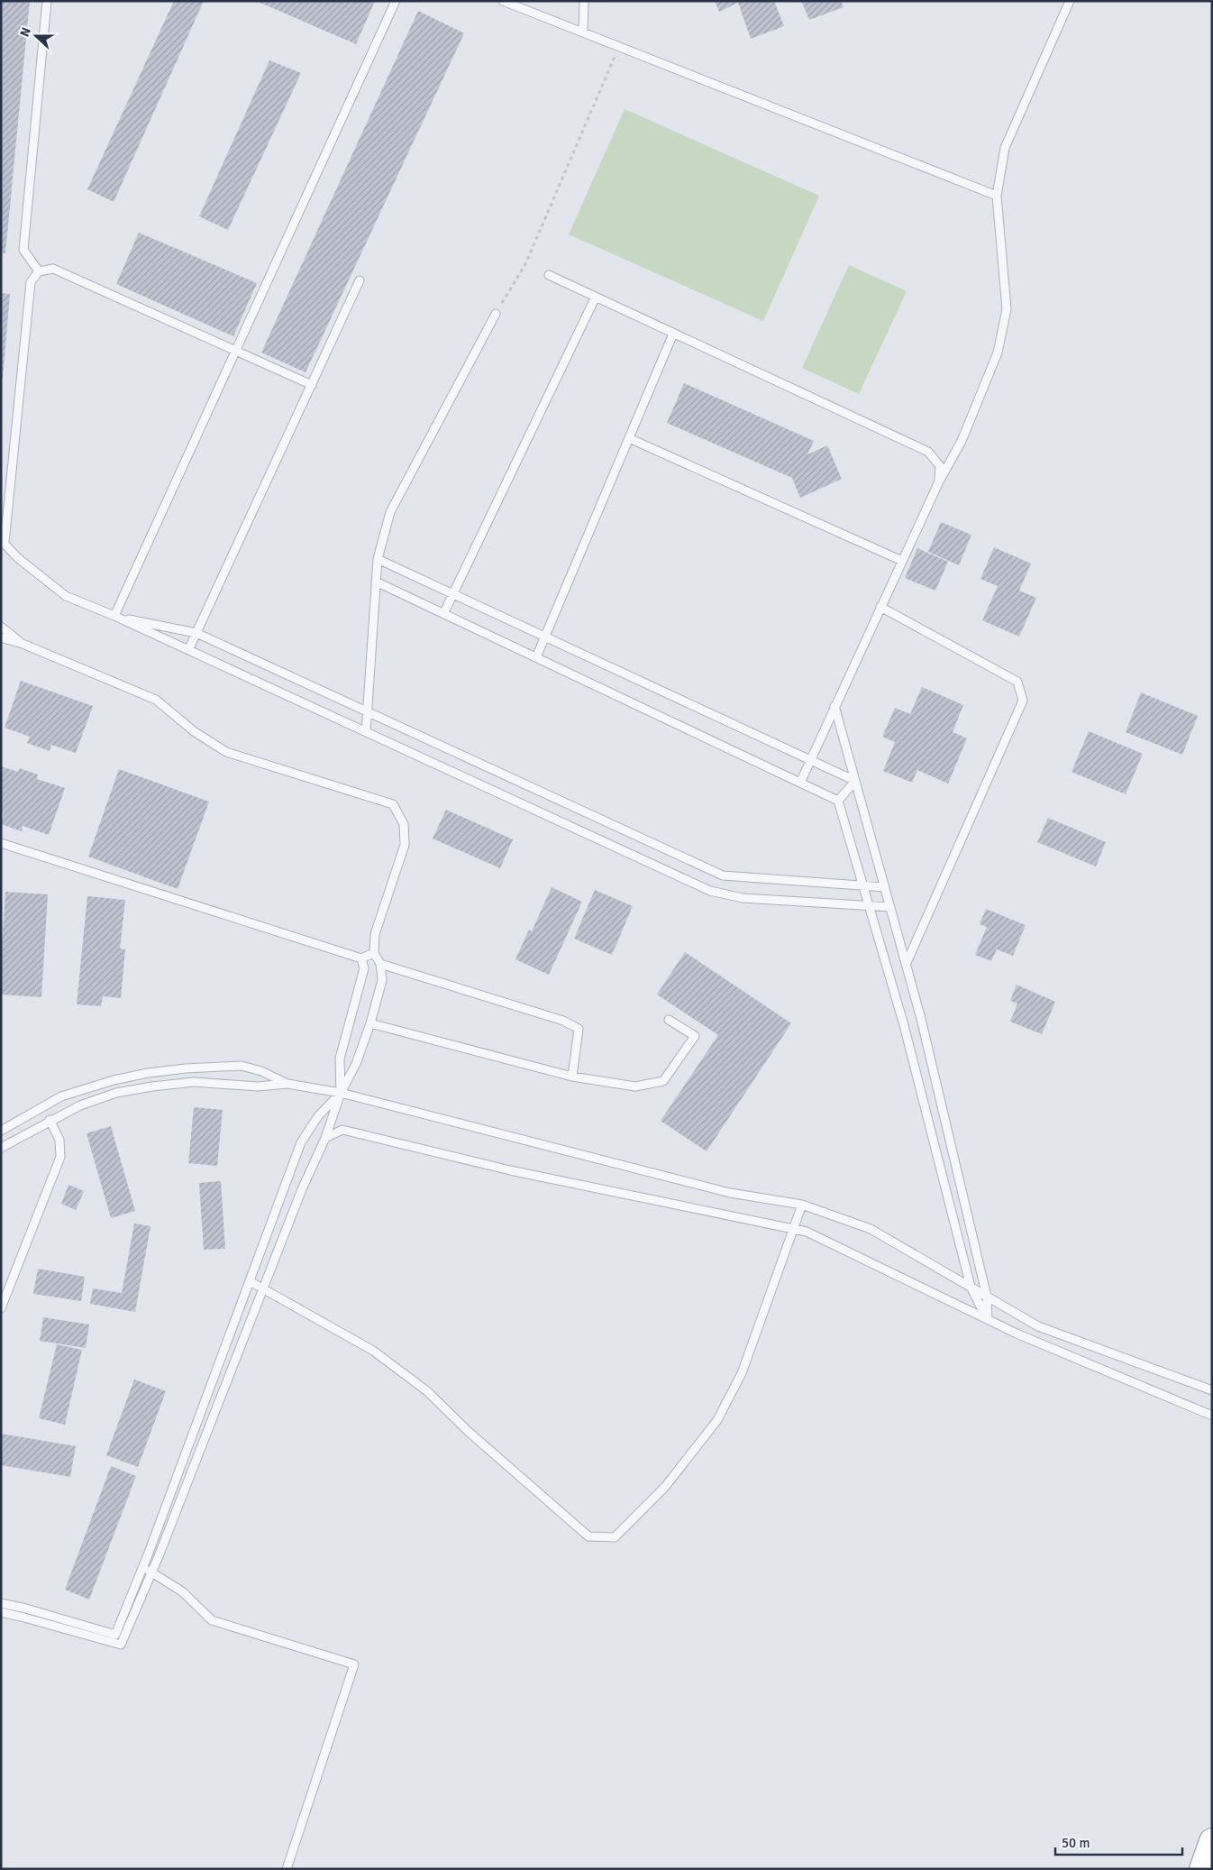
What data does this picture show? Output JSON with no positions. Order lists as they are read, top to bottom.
{
  "scale_bar": "50 m",
  "north": "left"
}
